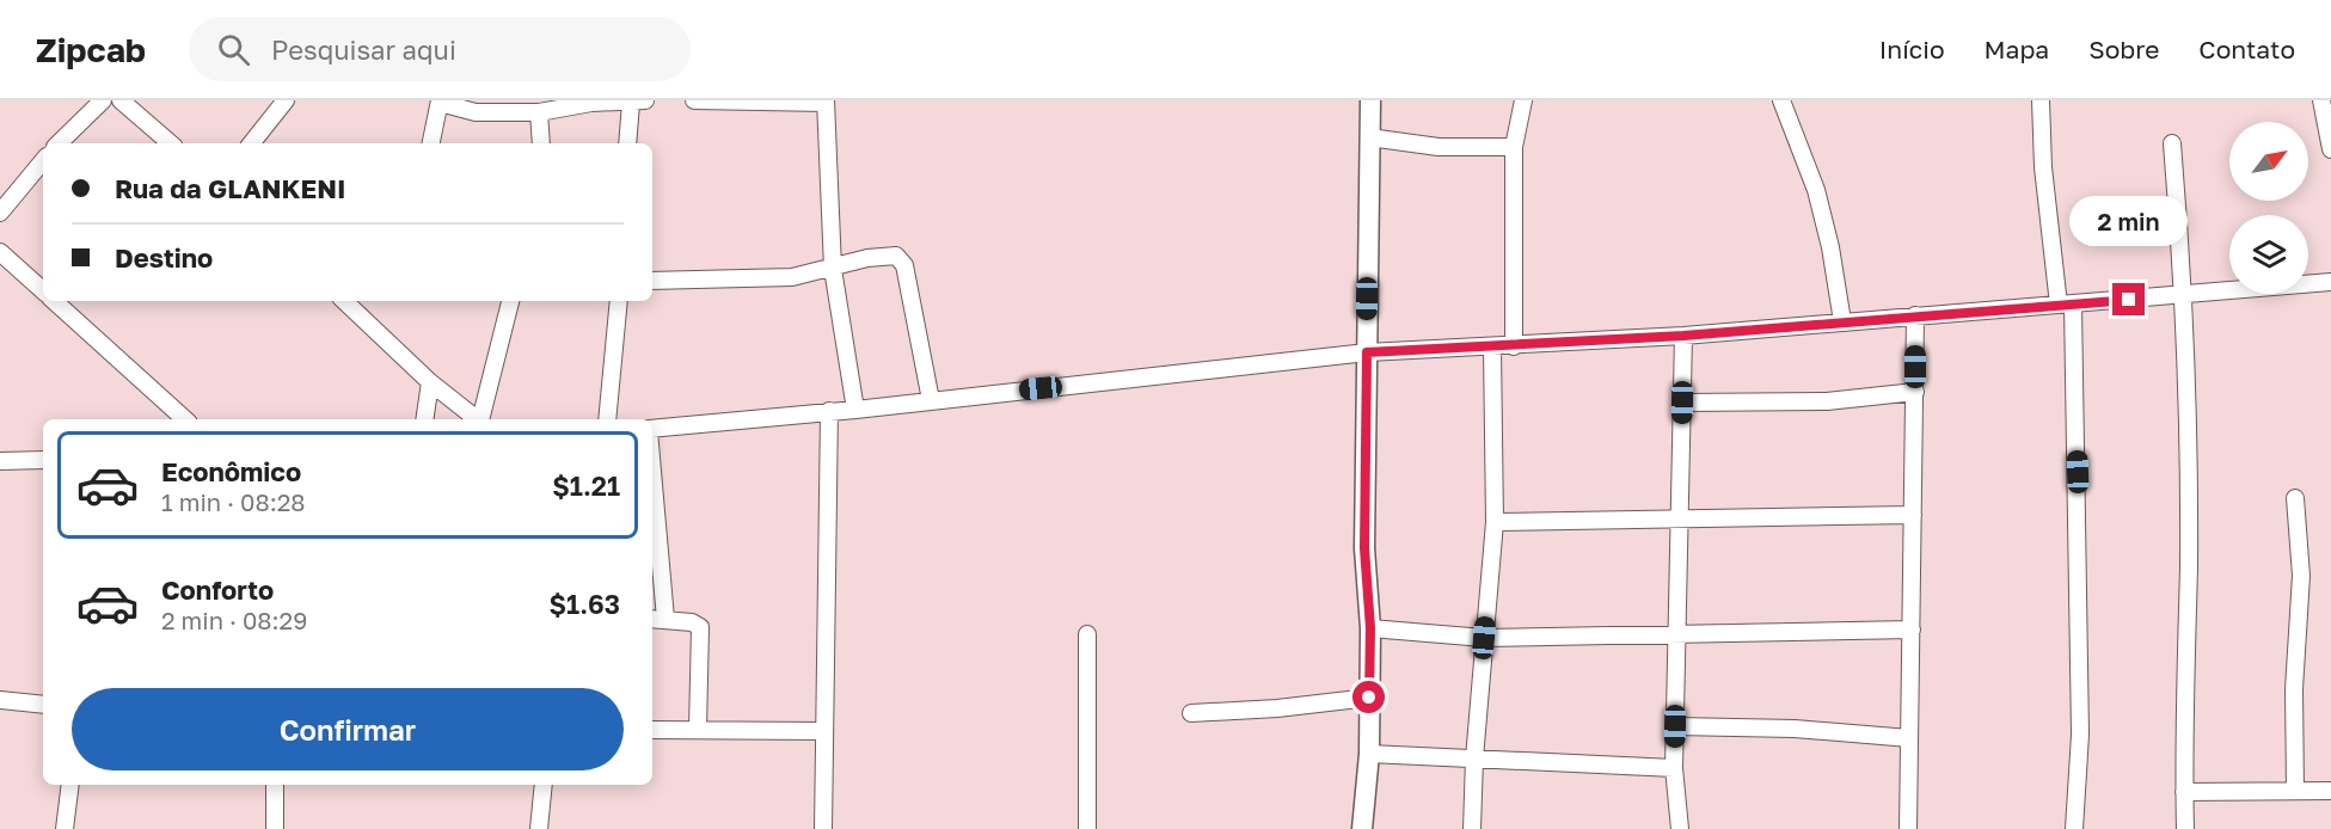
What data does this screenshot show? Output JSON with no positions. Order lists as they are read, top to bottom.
{
  "north": "top right",
  "page": {
    "header": "Zipcab",
    "search": "Pesquisar aqui",
    "nav": [
      "Início",
      "Mapa",
      "Sobre",
      "Contato"
    ],
    "banner": ["Rua da GLANKENI", "Destino"],
    "bubble": "2 min",
    "list": [
      {
        "name": "Econômico",
        "note": "1 min · 08:28",
        "value": "$1.21"
      },
      {
        "name": "Conforto",
        "note": "2 min · 08:29",
        "value": "$1.63"
      }
    ],
    "buttons": "Confirmar"
  }
}
